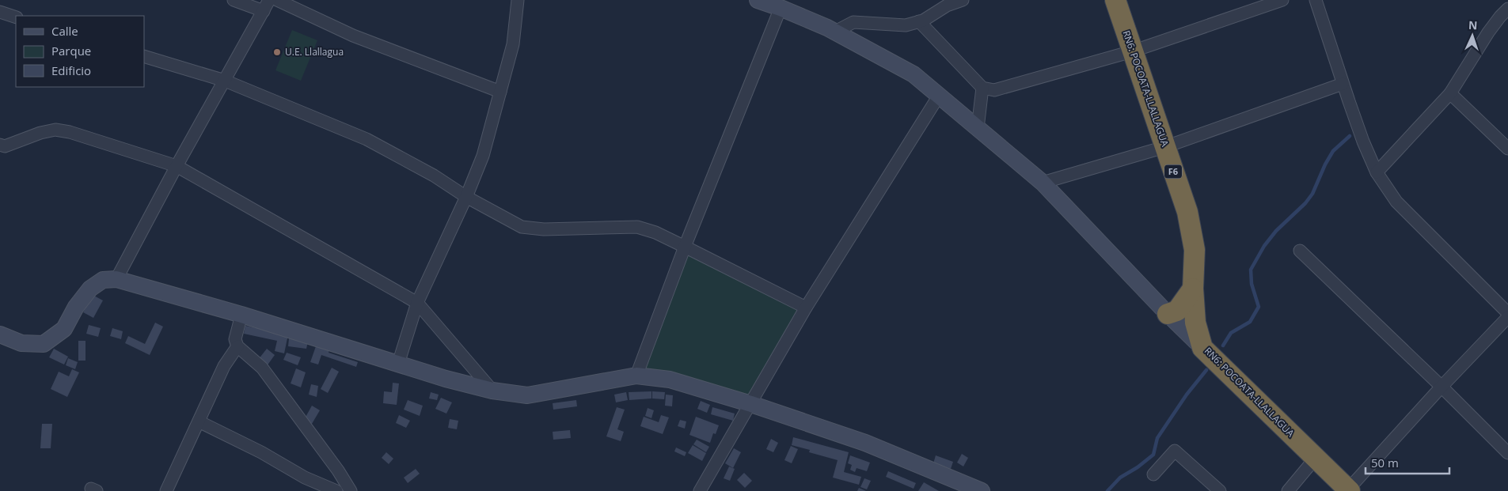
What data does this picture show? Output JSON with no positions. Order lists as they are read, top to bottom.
{
  "streets": {
    "highway": ["RN6: POCOATA-LLALLAGUA", "F6"]
  },
  "places": ["U.E. Llallagua"],
  "legend": ["Calle", "Parque", "Edificio"],
  "scale_bar": "50 m",
  "north": "top"
}
